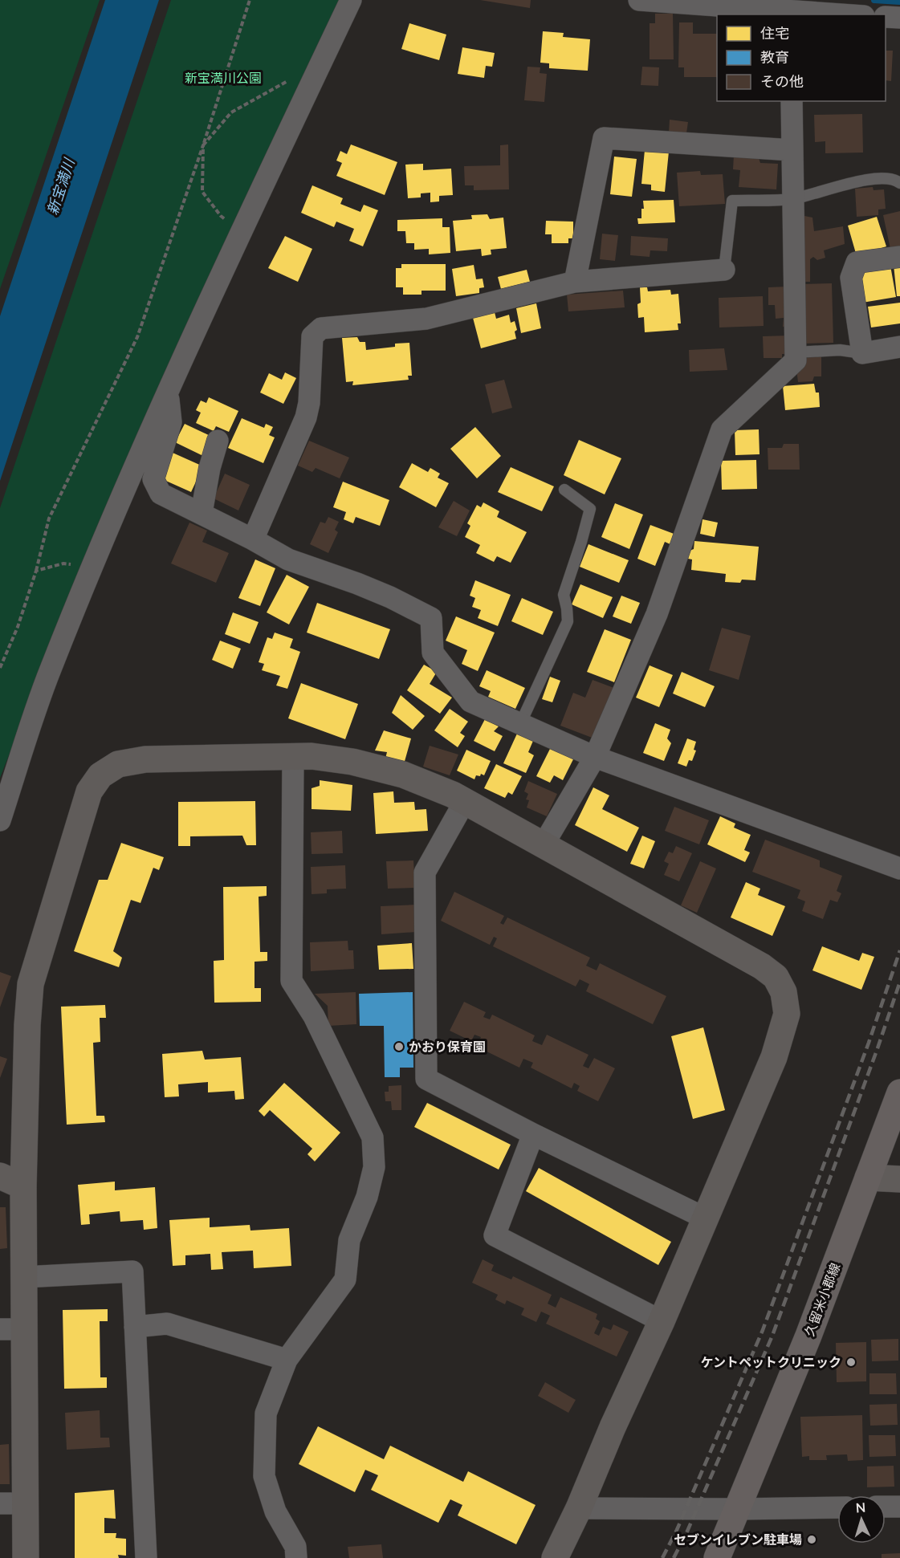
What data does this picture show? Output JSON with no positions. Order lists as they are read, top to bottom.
{
  "streets": {
    "main road": ["久留米小郡線"]
  },
  "water": ["新宝満川"],
  "parks": ["新宝満川公園"],
  "places": ["かおり保育園", "ケントペットクリニック", "セブンイレブン駐車場"],
  "legend": ["住宅", "教育", "その他"],
  "north": "top"
}
